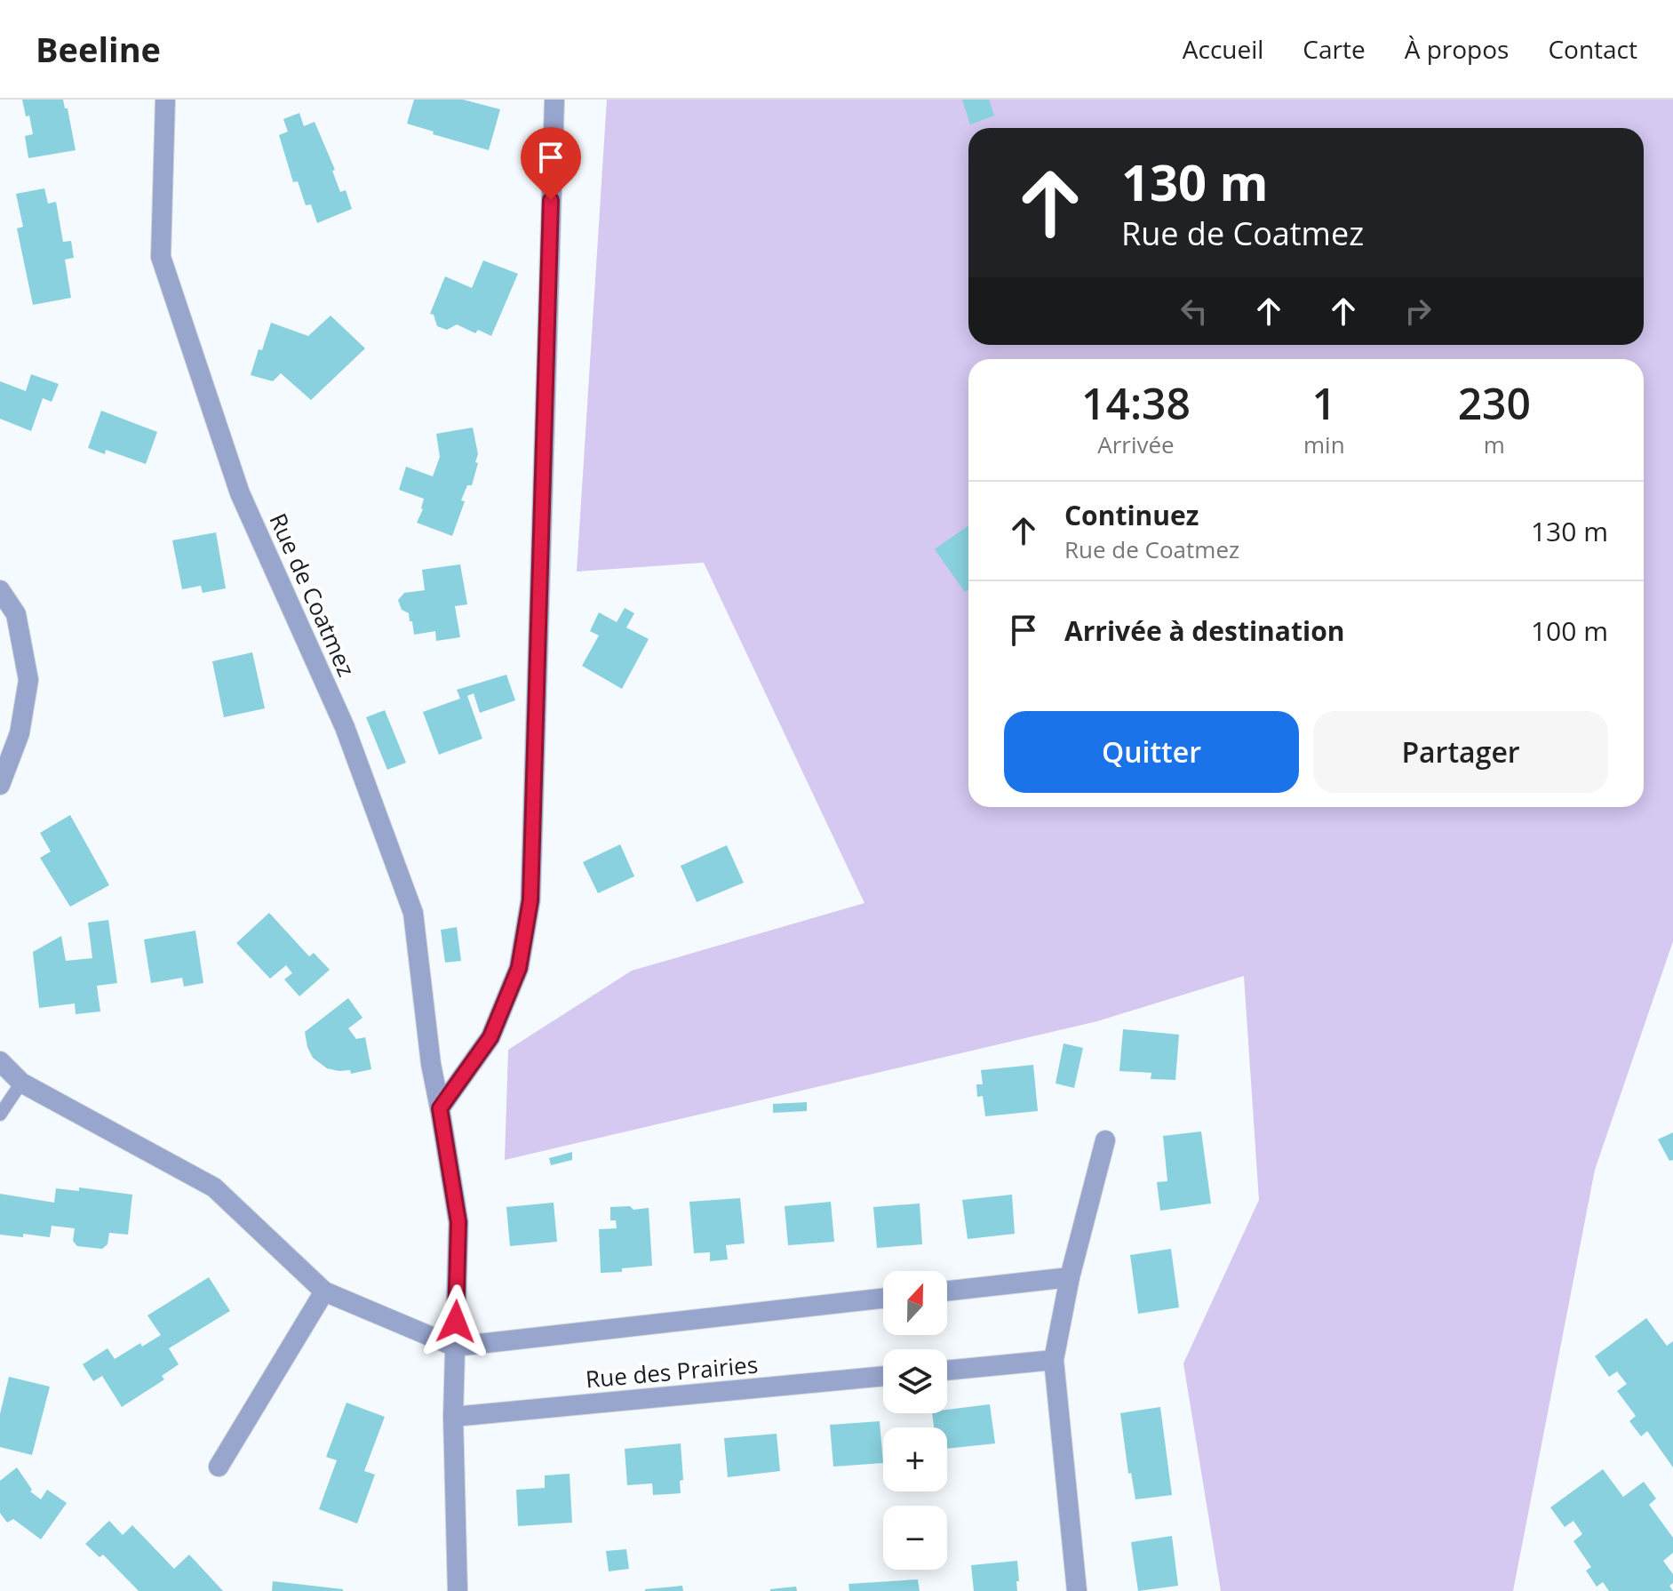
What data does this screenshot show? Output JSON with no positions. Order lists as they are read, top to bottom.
{
  "streets": {
    "street": ["Rue de Coatmez", "Rue des Prairies"]
  },
  "crossings": [
    ["Rue de Coatmez", "Rue des Prairies"]
  ],
  "north": "top",
  "page": {
    "header": "Beeline",
    "nav": [
      "Accueil",
      "Carte",
      "À propos",
      "Contact"
    ],
    "turn": ["130 m", "Rue de Coatmez"],
    "eta": [
      "14:38",
      "Arrivée",
      "1",
      "min",
      "230",
      "m"
    ],
    "list": [
      {
        "name": "Continuez",
        "note": "Rue de Coatmez",
        "value": "130 m"
      },
      {
        "name": "Arrivée à destination",
        "value": "100 m"
      }
    ],
    "buttons": ["Quitter", "Partager"],
    "map_buttons": ["+", "−"]
  }
}
